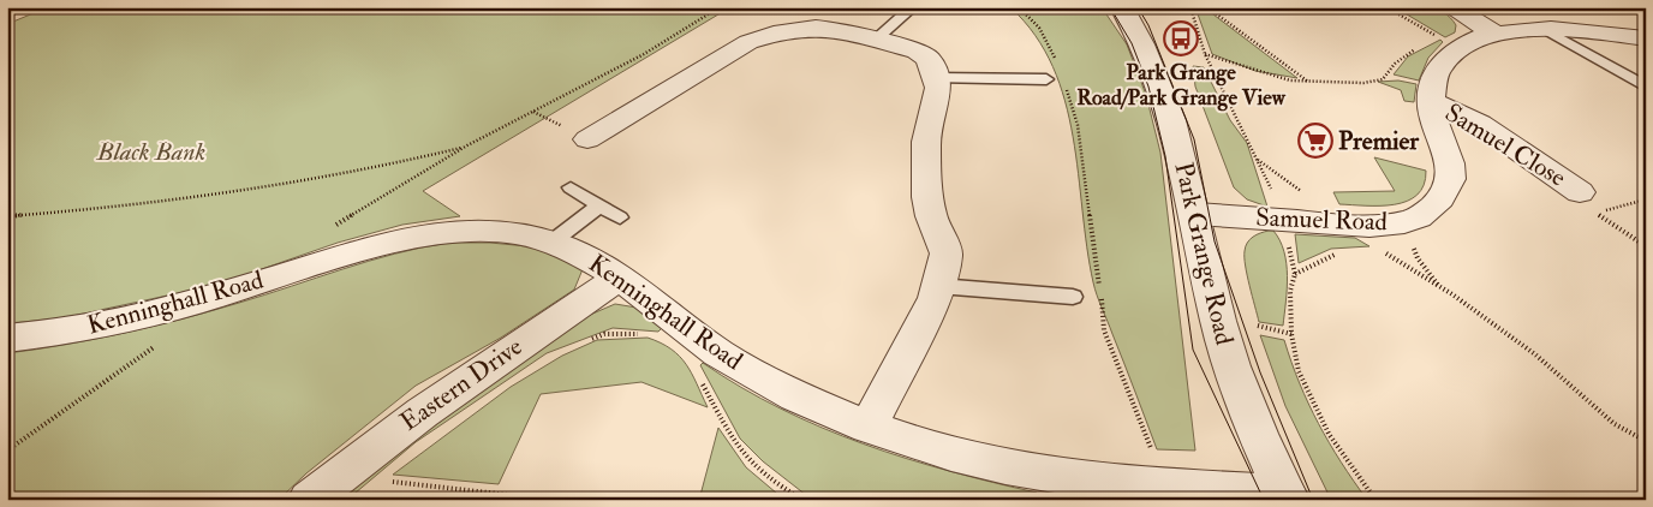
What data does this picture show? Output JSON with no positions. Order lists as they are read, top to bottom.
{
  "streets": {
    "street": [
      "Samuel Close",
      "Samuel Road",
      "Park Grange Road",
      "Kenninghall Road",
      "Eastern Drive"
    ]
  },
  "crossings": [
    ["Samuel Close", "Samuel Road"],
    ["Samuel Road", "Park Grange Road"],
    ["Park Grange Road", "Kenninghall Road"],
    ["Kenninghall Road", "Eastern Drive"]
  ],
  "parks": ["Black Bank"],
  "places": {
    "bus stop": ["Park Grange Road/Park Grange View"],
    "supermarket": ["Premier"]
  }
}
